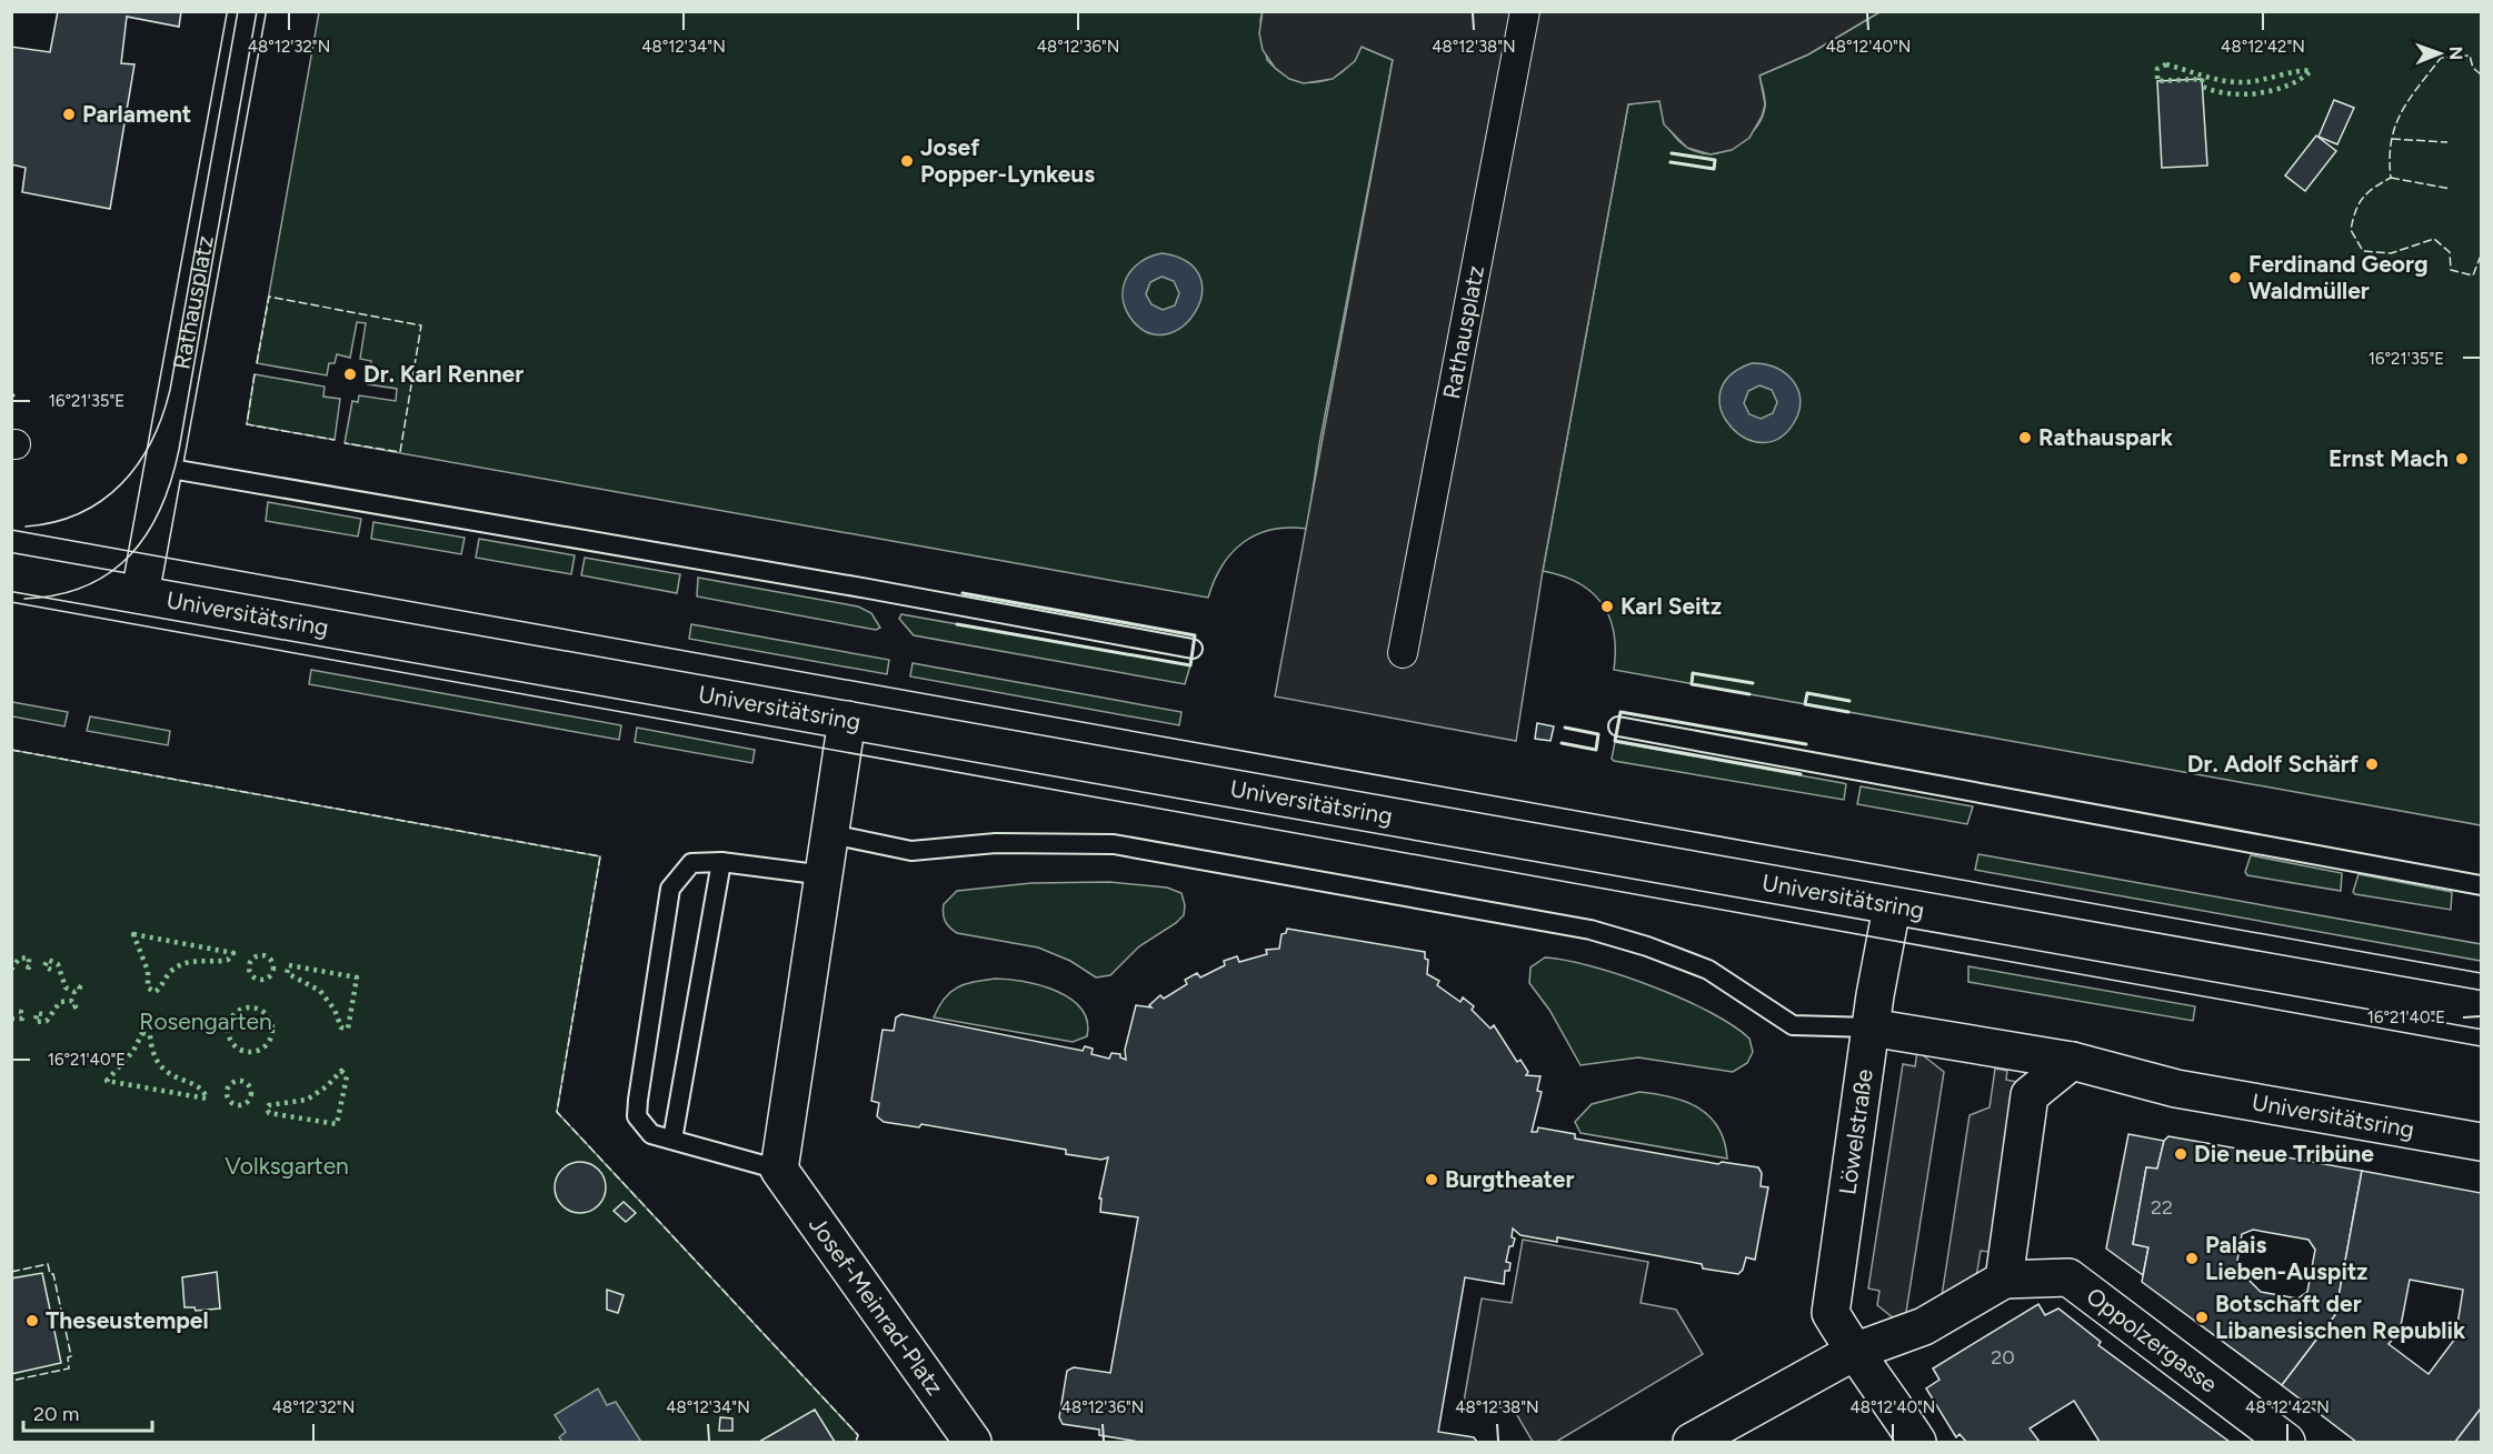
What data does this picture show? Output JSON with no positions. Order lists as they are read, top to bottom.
{
  "streets": {
    "street": [
      "Rathausplatz",
      "Universitätsring",
      "Löwelstraße",
      "Josef-Meinrad-Platz",
      "Oppolzergasse"
    ]
  },
  "crossings": [
    ["Rathausplatz", "Universitätsring"],
    ["Universitätsring", "Löwelstraße"]
  ],
  "parks": ["Rosengarten", "Volksgarten"],
  "places": [
    "Parlament",
    "Josef Popper-Lynkeus",
    "Ferdinand Georg Waldmüller",
    "Dr. Karl Renner",
    "Rathauspark",
    "Ernst Mach",
    "Karl Seitz",
    "Dr. Adolf Schärf",
    "Die neue Tribüne",
    "Burgtheater",
    "Palais Lieben-Auspitz",
    "Botschaft der Libanesischen Republik",
    "Theseustempel"
  ],
  "house_numbers": ["22", "20"],
  "scale_bar": "20 m",
  "north": "right",
  "coordinates": [
    "48°12'32\"N",
    "48°12'34\"N",
    "48°12'36\"N",
    "48°12'38\"N",
    "48°12'40\"N",
    "48°12'42\"N",
    "16°21'35\"E",
    "16°21'40\"E"
  ]
}
